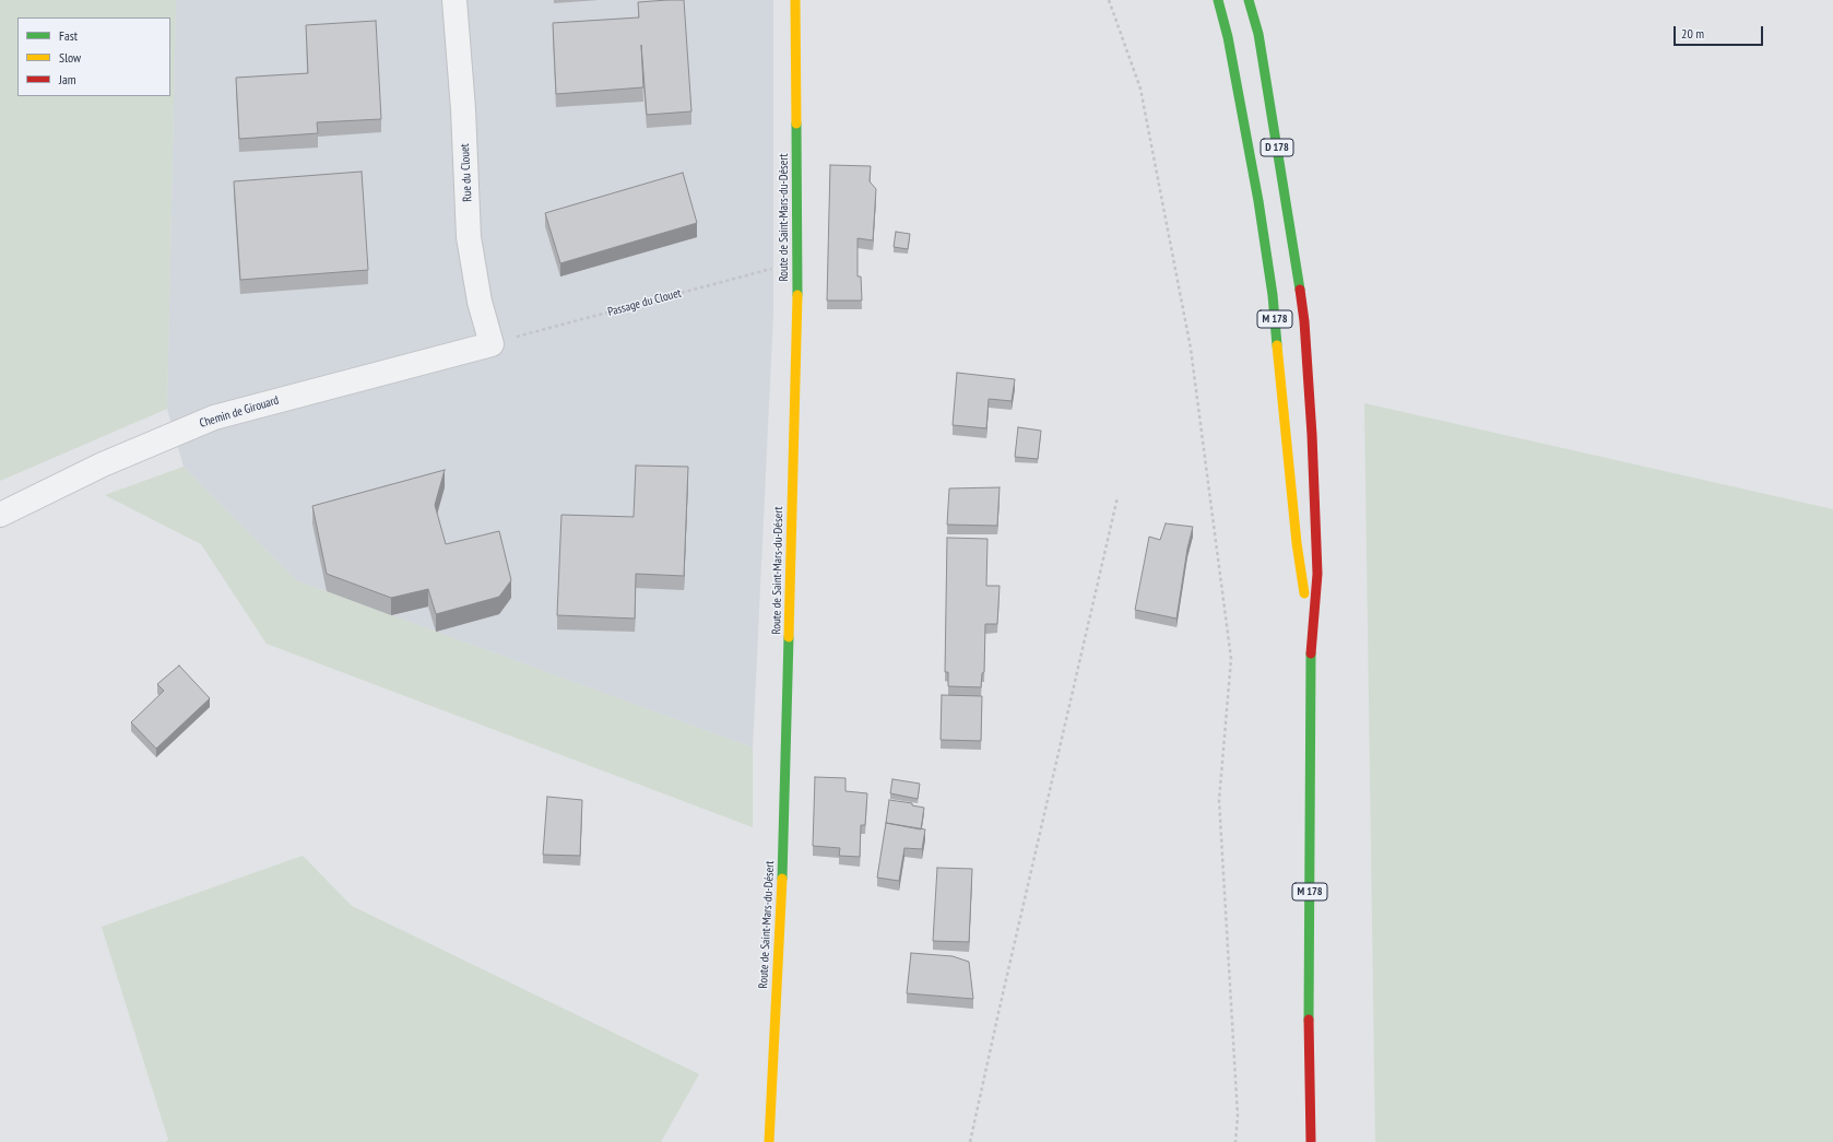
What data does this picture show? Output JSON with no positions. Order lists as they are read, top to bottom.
{
  "streets": {
    "main road": ["D 178", "Route de Saint-Mars-du-Désert", "M 178"],
    "street": ["Rue du Clouet", "Chemin de Girouard"],
    "path": ["Passage du Clouet"]
  },
  "crossings": [
    ["D 178", "M 178"],
    ["Rue du Clouet", "Passage du Clouet"],
    ["Rue du Clouet", "Chemin de Girouard"],
    ["Route de Saint-Mars-du-Désert", "Passage du Clouet"],
    ["Passage du Clouet", "Chemin de Girouard"]
  ],
  "legend": ["Fast", "Slow", "Jam"],
  "scale_bar": "20 m"
}
